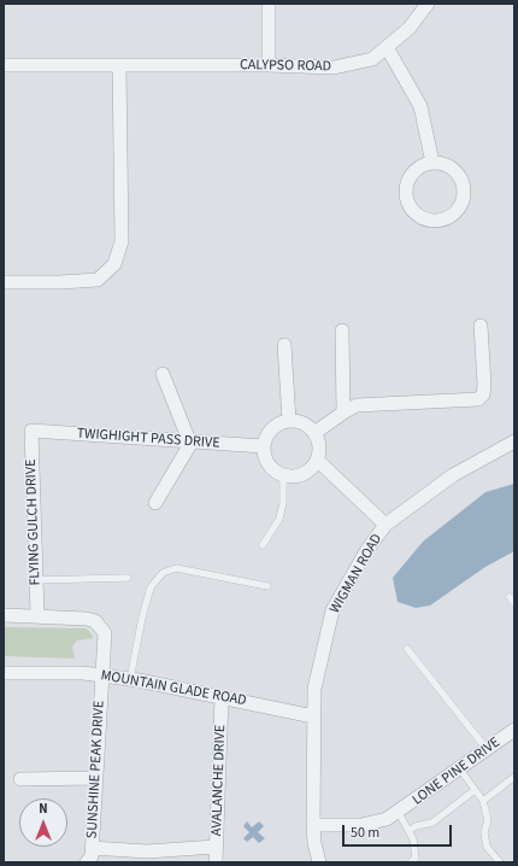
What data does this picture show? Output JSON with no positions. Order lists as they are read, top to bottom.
{
  "streets": {
    "street": [
      "CALYPSO ROAD",
      "TWIGHIGHT PASS DRIVE",
      "FLYING GULCH DRIVE",
      "WIGMAN ROAD",
      "MOUNTAIN GLADE ROAD",
      "SUNSHINE PEAK DRIVE",
      "LONE PINE DRIVE",
      "AVALANCHE DRIVE"
    ]
  },
  "crossings": [
    ["TWIGHIGHT PASS DRIVE", "FLYING GULCH DRIVE"],
    ["FLYING GULCH DRIVE", "SUNSHINE PEAK DRIVE"],
    ["WIGMAN ROAD", "MOUNTAIN GLADE ROAD"],
    ["WIGMAN ROAD", "LONE PINE DRIVE"],
    ["MOUNTAIN GLADE ROAD", "SUNSHINE PEAK DRIVE"],
    ["MOUNTAIN GLADE ROAD", "AVALANCHE DRIVE"]
  ],
  "scale_bar": "50 m",
  "north": "top"
}
